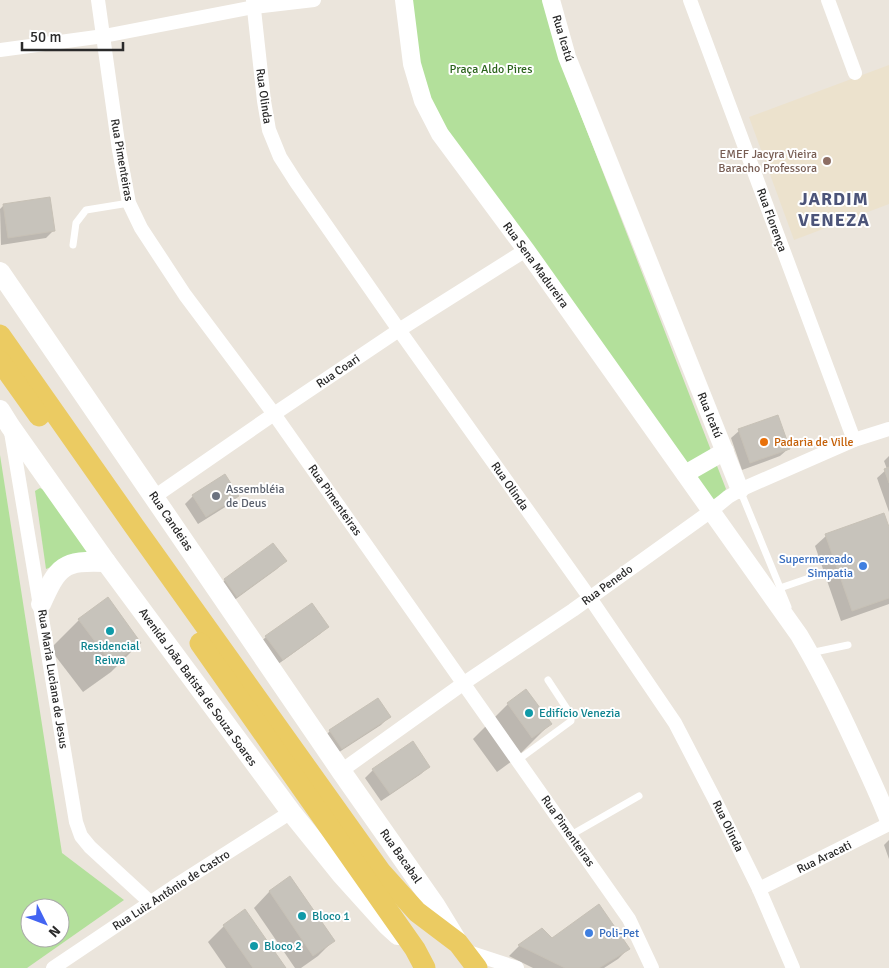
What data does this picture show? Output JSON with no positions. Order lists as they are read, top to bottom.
{
  "streets": {
    "main road": ["Rua Candeias", "Avenida João Batista de Souza Soares", "Rua Bacabal"],
    "street": [
      "Rua Icatú",
      "Rua Olinda",
      "Rua Pimenteiras",
      "Rua Florença",
      "Rua Sena Madureira",
      "Rua Coari",
      "Rua Penedo",
      "Rua Maria Luciana de Jesus",
      "Rua Aracati",
      "Rua Luiz Antônio de Castro"
    ]
  },
  "crossings": [
    ["Rua Icatú", "Rua Sena Madureira"],
    ["Rua Icatú", "Rua Penedo"],
    ["Rua Icatú", "Rua Aracati"],
    ["Rua Olinda", "Rua Coari"],
    ["Rua Olinda", "Rua Penedo"],
    ["Rua Olinda", "Rua Aracati"],
    ["Rua Pimenteiras", "Rua Coari"],
    ["Rua Pimenteiras", "Rua Penedo"],
    ["Rua Florença", "Rua Penedo"],
    ["Rua Sena Madureira", "Rua Coari"],
    ["Rua Sena Madureira", "Rua Penedo"],
    ["Rua Coari", "Rua Candeias"],
    ["Rua Candeias", "Rua Penedo"],
    ["Rua Candeias", "Rua Bacabal"],
    ["Rua Penedo", "Rua Bacabal"],
    ["Rua Maria Luciana de Jesus", "Avenida João Batista de Souza Soares"],
    ["Rua Maria Luciana de Jesus", "Rua Luiz Antônio de Castro"],
    ["Avenida João Batista de Souza Soares", "Rua Luiz Antônio de Castro"]
  ],
  "districts": ["JARDIM VENEZA"],
  "parks": ["Praça Aldo Pires"],
  "places": [
    "EMEF Jacyra Vieira Baracho Professora",
    "Padaria de Ville",
    "Assembléia de Deus",
    "Supermercado Simpatia",
    "Residencial Reiwa",
    "Edifício Venezia",
    "Bloco 1",
    "Poli-Pet",
    "Bloco 2"
  ],
  "scale_bar": "50 m",
  "north": "bottom right"
}
